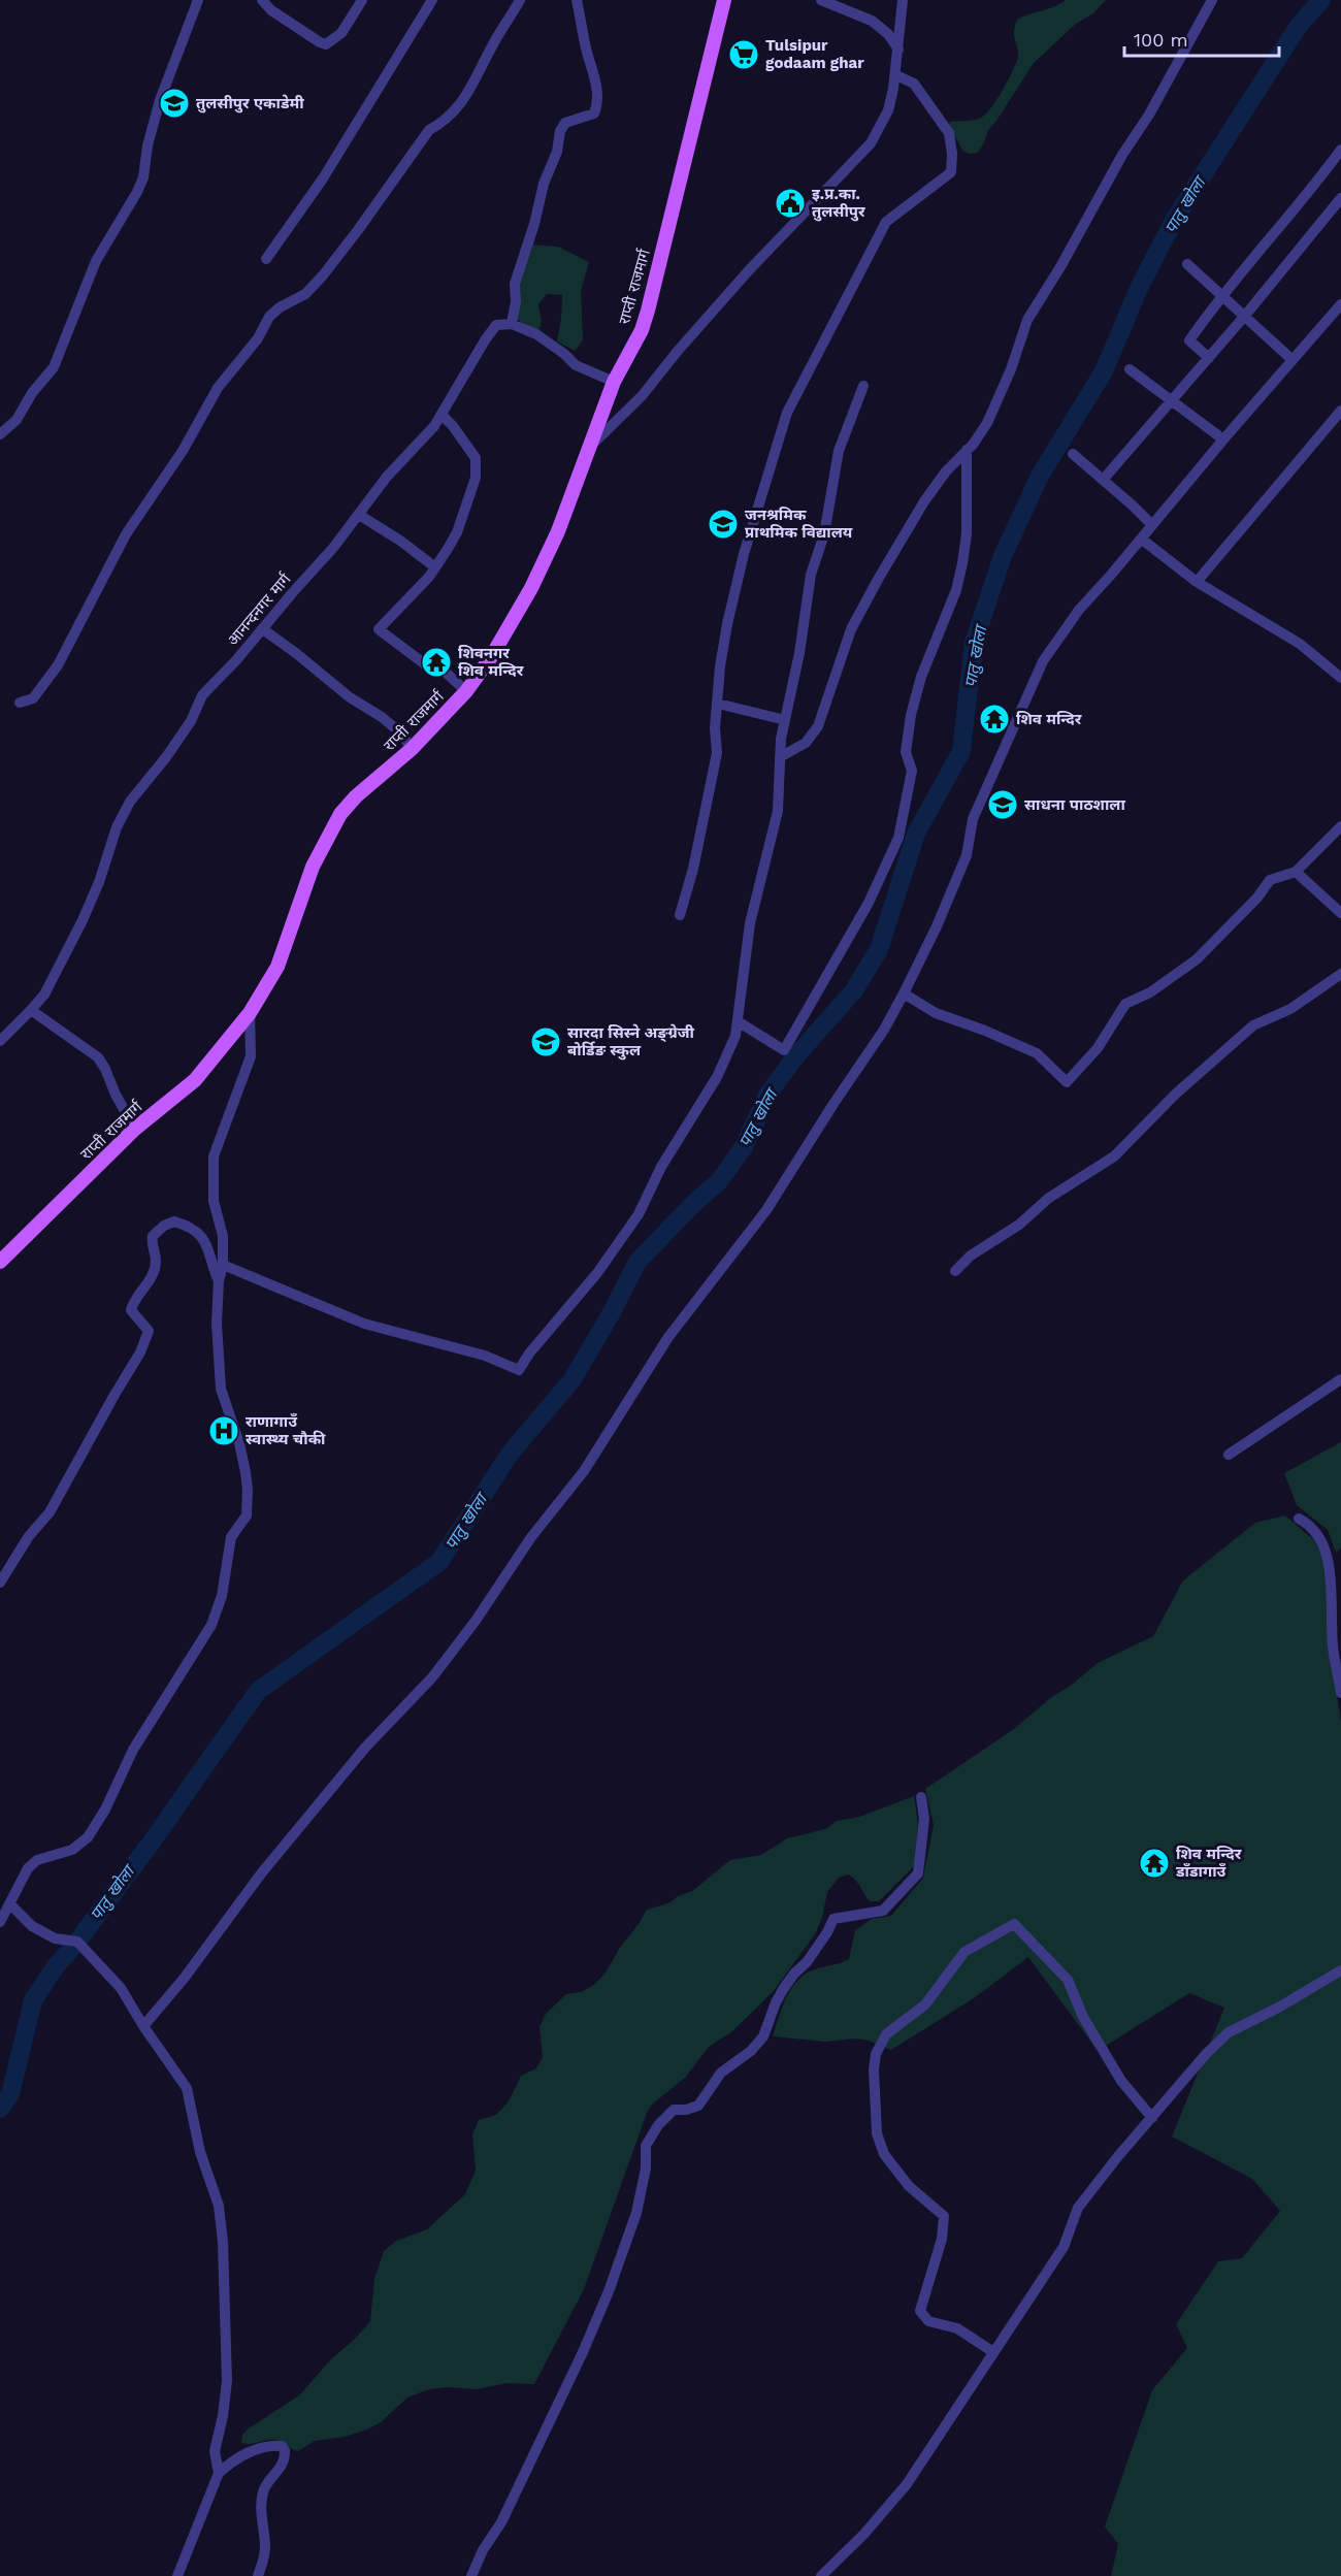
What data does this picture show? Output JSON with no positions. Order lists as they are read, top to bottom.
{
  "streets": {
    "main road": ["राप्ती राजमार्ग"],
    "street": ["आनन्दनगर मार्ग"]
  },
  "water": ["पातु खोला"],
  "places": {
    "supermarket": ["Tulsipur godaam ghar"],
    "school or university": [
      "तुलसीपुर एकाडेमी",
      "जनश्रमिक प्राथमिक विद्यालय",
      "साधना पाठशाला",
      "सारदा सिस्ने अङ्ग्रेजी बोर्डिङ स्कुल"
    ],
    "public building": ["इ.प्र.का. तुलसीपुर"],
    "temple": ["शिवनगर शिव मन्दिर", "शिव मन्दिर", "शिव मन्दिर डाँडागाउँ"],
    "hospital": ["राणागाउँ स्वास्थ्य चौकी"]
  },
  "scale_bar": "100 m"
}
